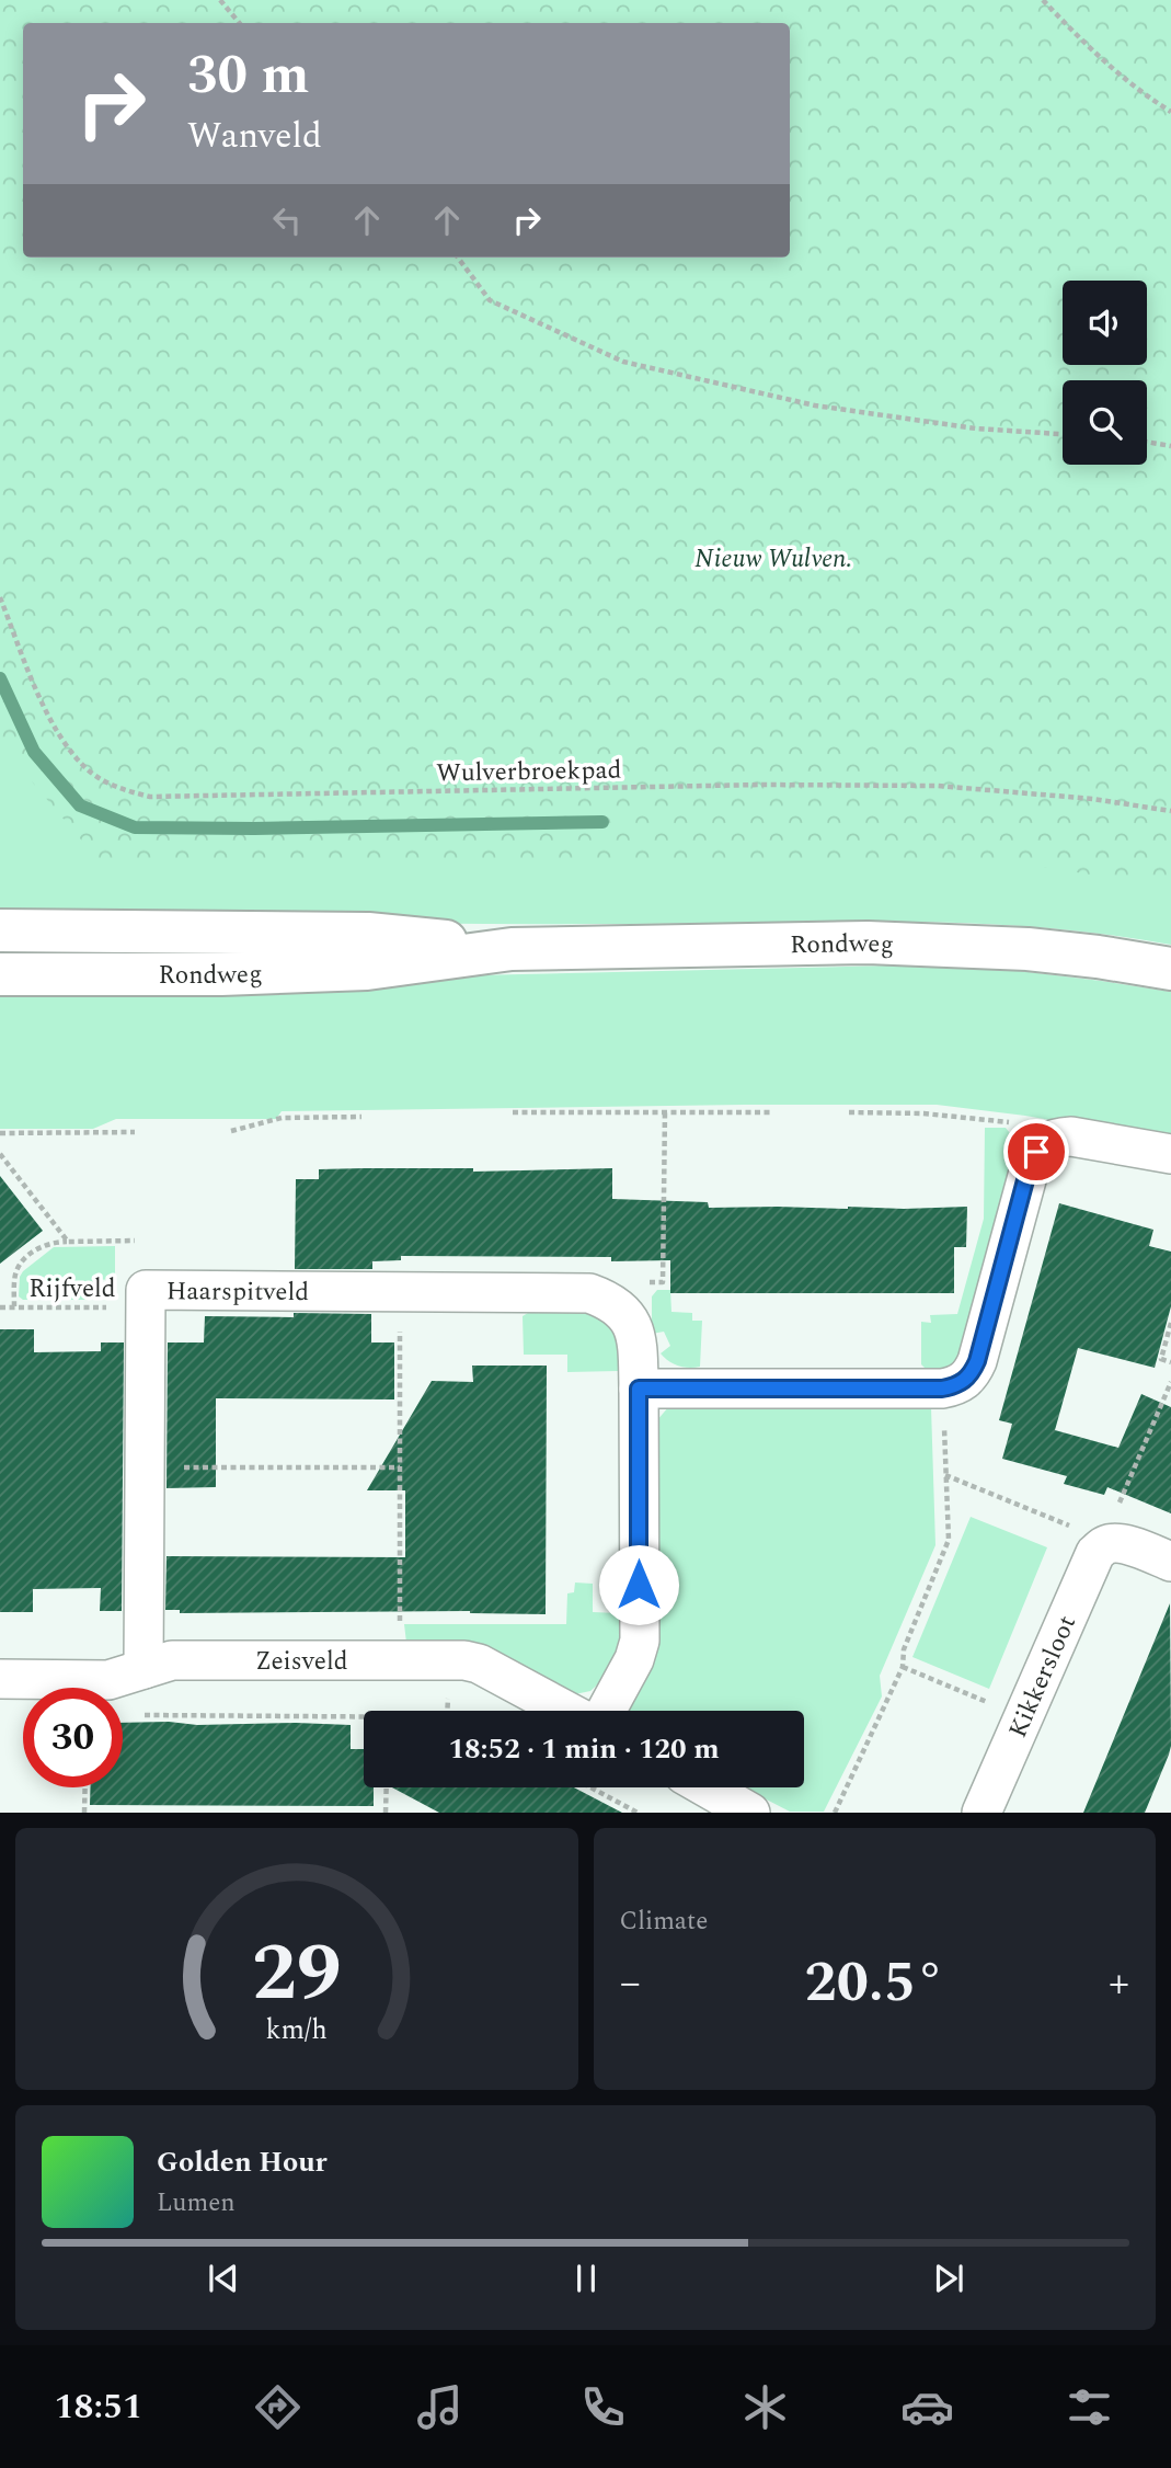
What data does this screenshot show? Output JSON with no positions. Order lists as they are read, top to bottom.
{
  "streets": {
    "main road": ["Rondweg"],
    "street": ["Haarspitveld", "Zeisveld", "Kikkersloot"],
    "path": ["Wulverbroekpad", "Rijfveld"]
  },
  "crossings": [
    ["Rijfveld", "Haarspitveld"],
    ["Haarspitveld", "Zeisveld"]
  ],
  "parks": ["Nieuw Wulven."],
  "page": {
    "turn": ["30 m", "Wanveld"],
    "limit": "30",
    "trip": "18:52 · 1 min · 120 m",
    "tile": "Climate",
    "heat": ["−", "20.5°", "+"],
    "song": ["Golden Hour", "Lumen"],
    "tabs": "18:51",
    "gauge": ["29", "km/h"]
  }
}
